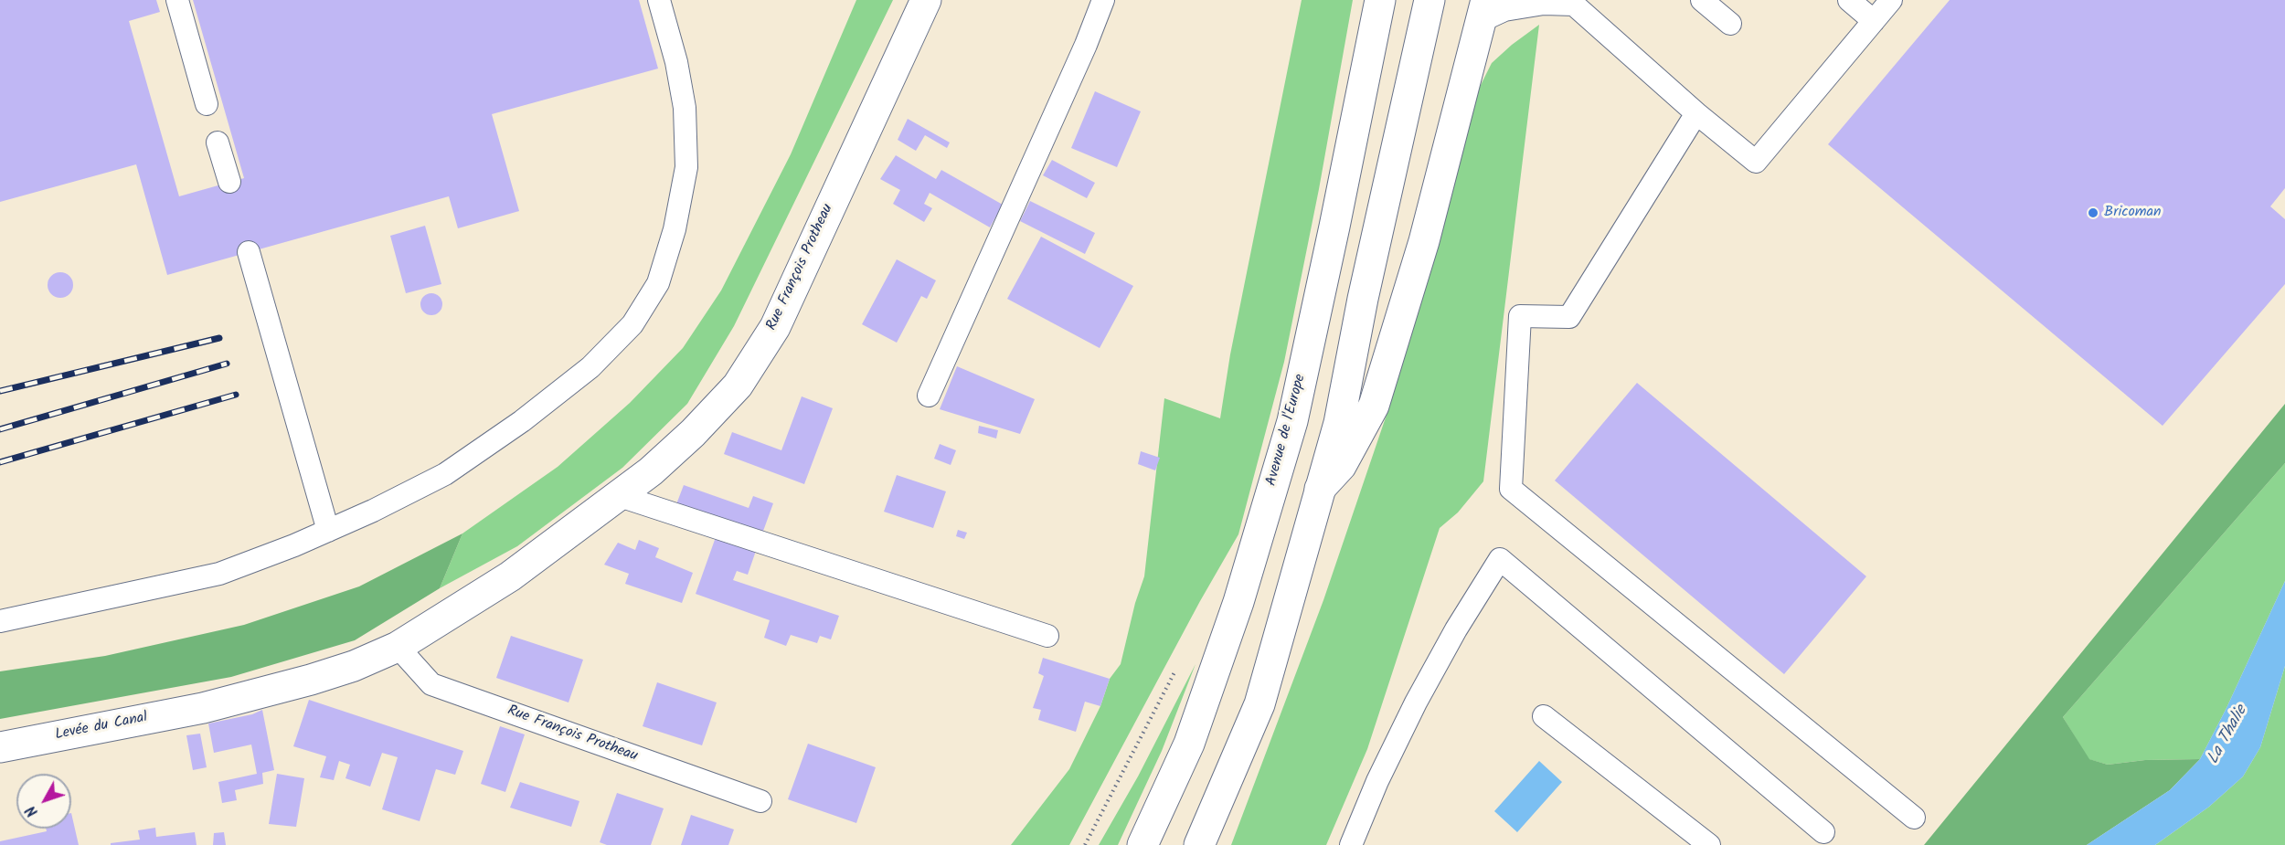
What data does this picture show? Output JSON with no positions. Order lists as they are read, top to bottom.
{
  "streets": {
    "street": ["Rue François Protheau", "Avenue de l'Europe", "Levée du Canal"]
  },
  "crossings": [
    ["Rue François Protheau", "Levée du Canal"]
  ],
  "water": ["La Thalie"],
  "places": ["Bricoman"],
  "north": "bottom left"
}
